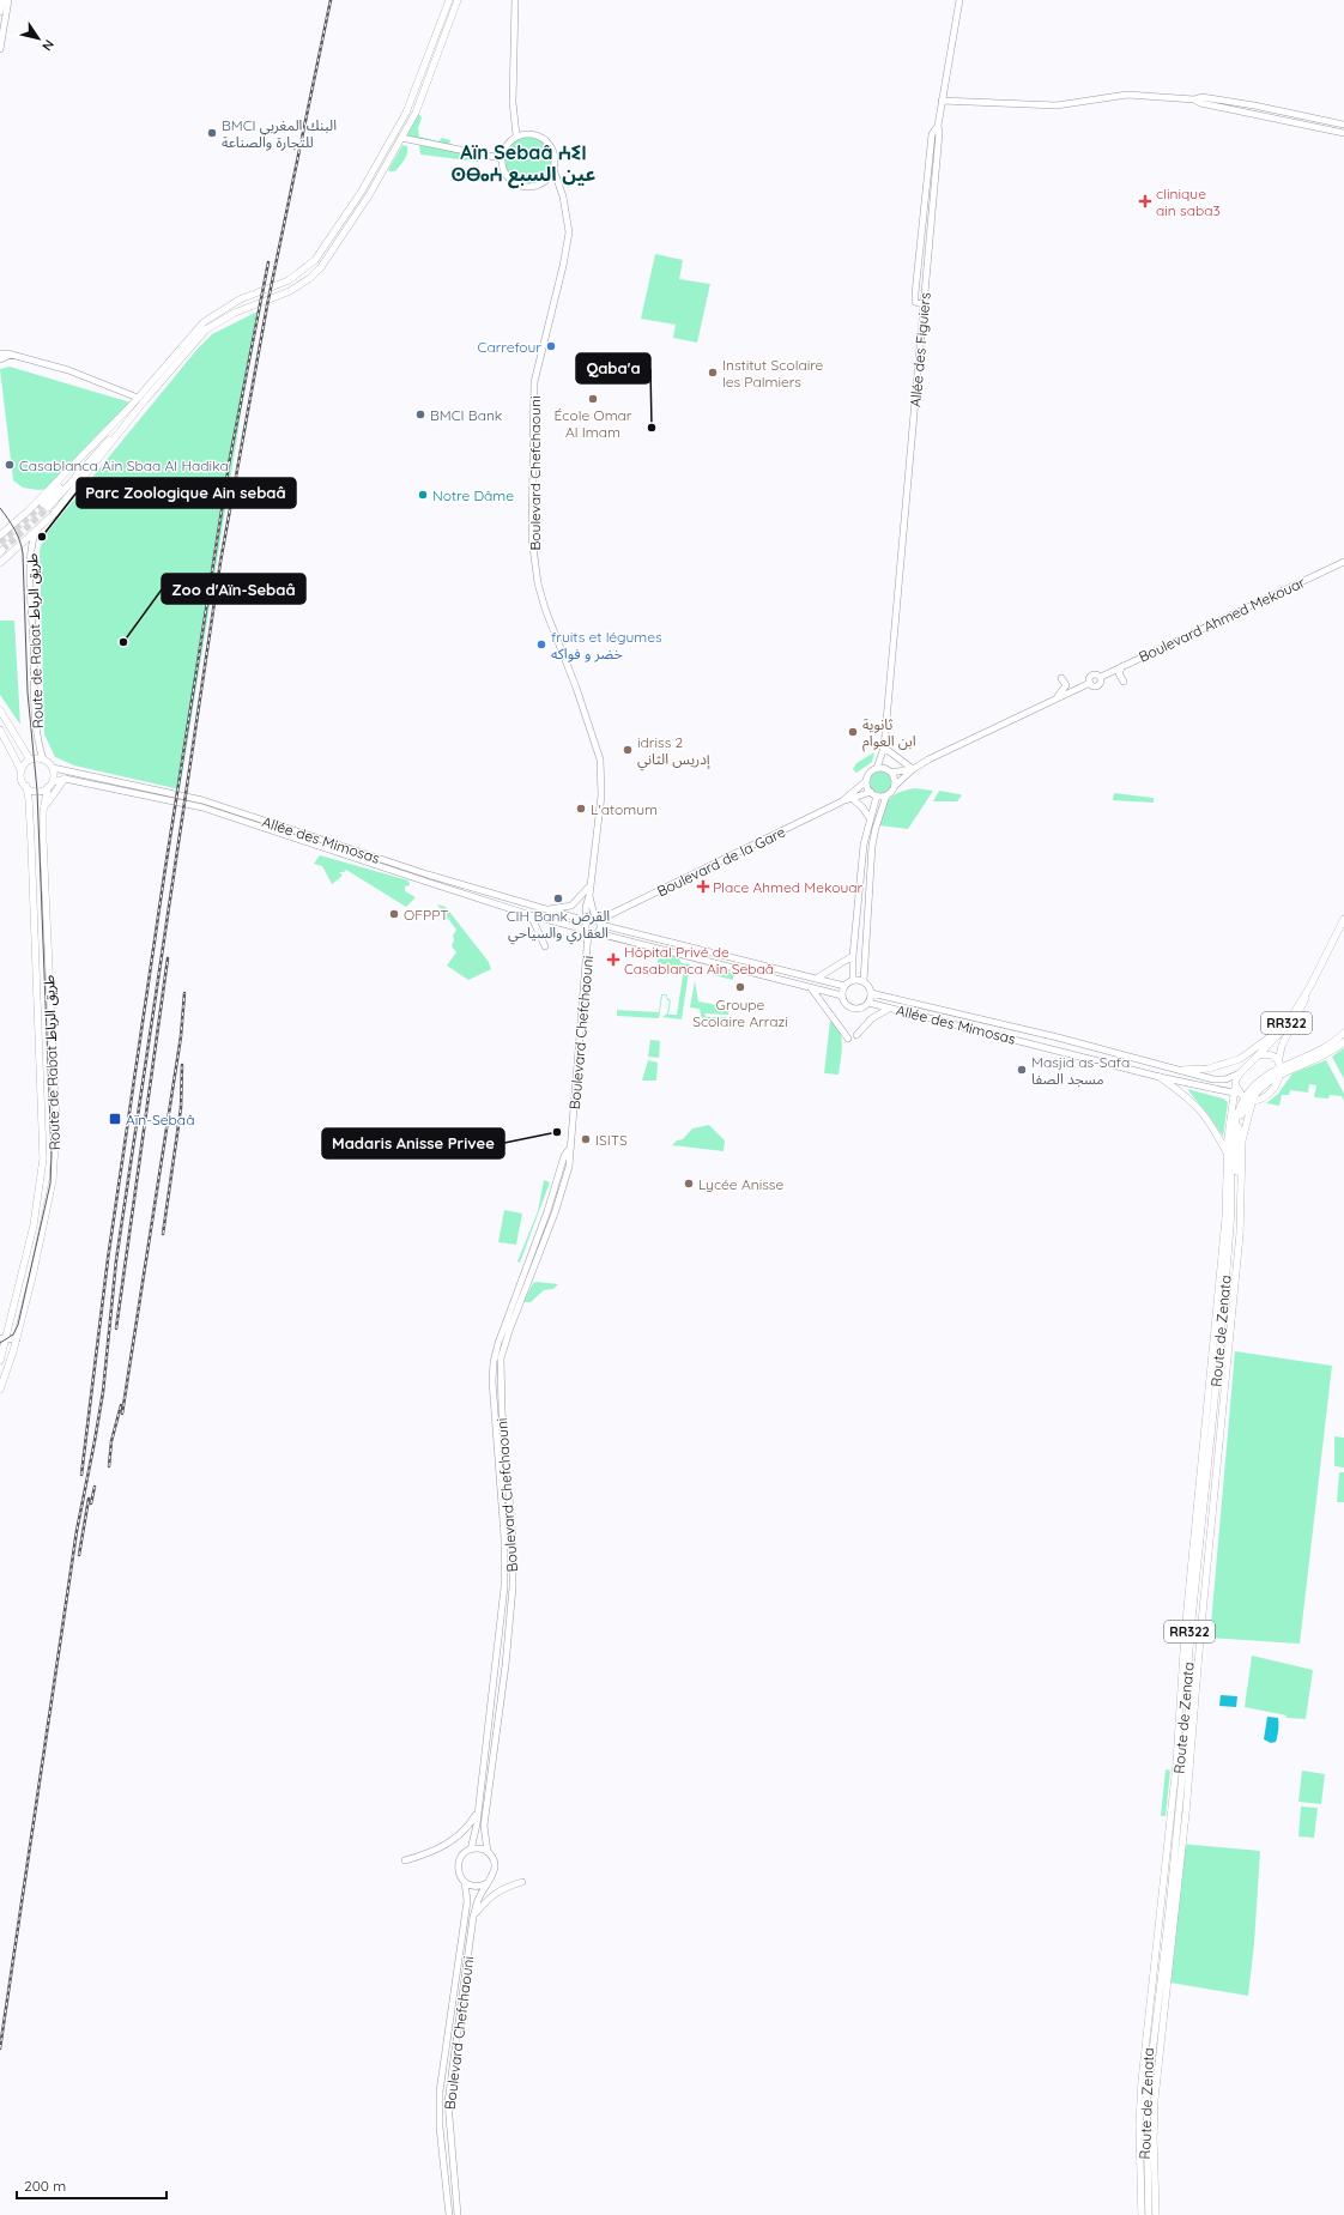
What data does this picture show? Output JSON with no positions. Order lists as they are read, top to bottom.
{
  "streets": {
    "main road": ["Route de Rabat طريق الرباط", "RR322", "Route de Zenata"],
    "street": [
      "Allée des Figuiers",
      "Boulevard Chefchaouni",
      "Boulevard Ahmed Mekouar",
      "Allée des Mimosas",
      "Boulevard de la Gare"
    ]
  },
  "crossings": [
    ["Allée des Figuiers", "Boulevard de la Gare"],
    ["Boulevard Chefchaouni", "Allée des Mimosas"],
    ["Boulevard Chefchaouni", "Boulevard de la Gare"],
    ["Route de Rabat طريق الرباط", "Allée des Mimosas"],
    ["Allée des Mimosas", "RR322"],
    ["Allée des Mimosas", "Route de Zenata"],
    ["RR322", "Route de Zenata"]
  ],
  "districts": ["Aïn Sebaâ ⵄⵉⵏ ⵙⴱⴰⵄ عين السبع"],
  "places": {
    "other": [
      "BMCI البنك المغربي للتجارة والصناعة",
      "Carrefour",
      "Institut Scolaire les Palmiers",
      "École Omar Al Imam",
      "BMCI Bank",
      "Qaba'a",
      "Casablanca Ain Sbaa Al Hadika",
      "Notre Dâme",
      "Parc Zoologique Ain sebaâ",
      "Zoo d'Aïn-Sebaâ",
      "fruits et légumes خضر و فواكه",
      "ثانوية ابن العوام",
      "idriss 2 إدريس الثاني",
      "L'atomum",
      "CIH Bank القرض العقاري والسياحي",
      "OFPPT",
      "Groupe Scolaire Arrazi",
      "Masjid as-Safa مسجد الصفا",
      "Madaris Anisse Privee",
      "ISITS",
      "Lycée Anisse"
    ],
    "health": ["clinique ain saba3", "Place Ahmed Mekouar", "Hôpital Privé de Casablanca Aîn Sebaâ"],
    "transit": ["Aïn-Sebaâ"]
  },
  "scale_bar": "200 m",
  "north": "bottom right"
}
